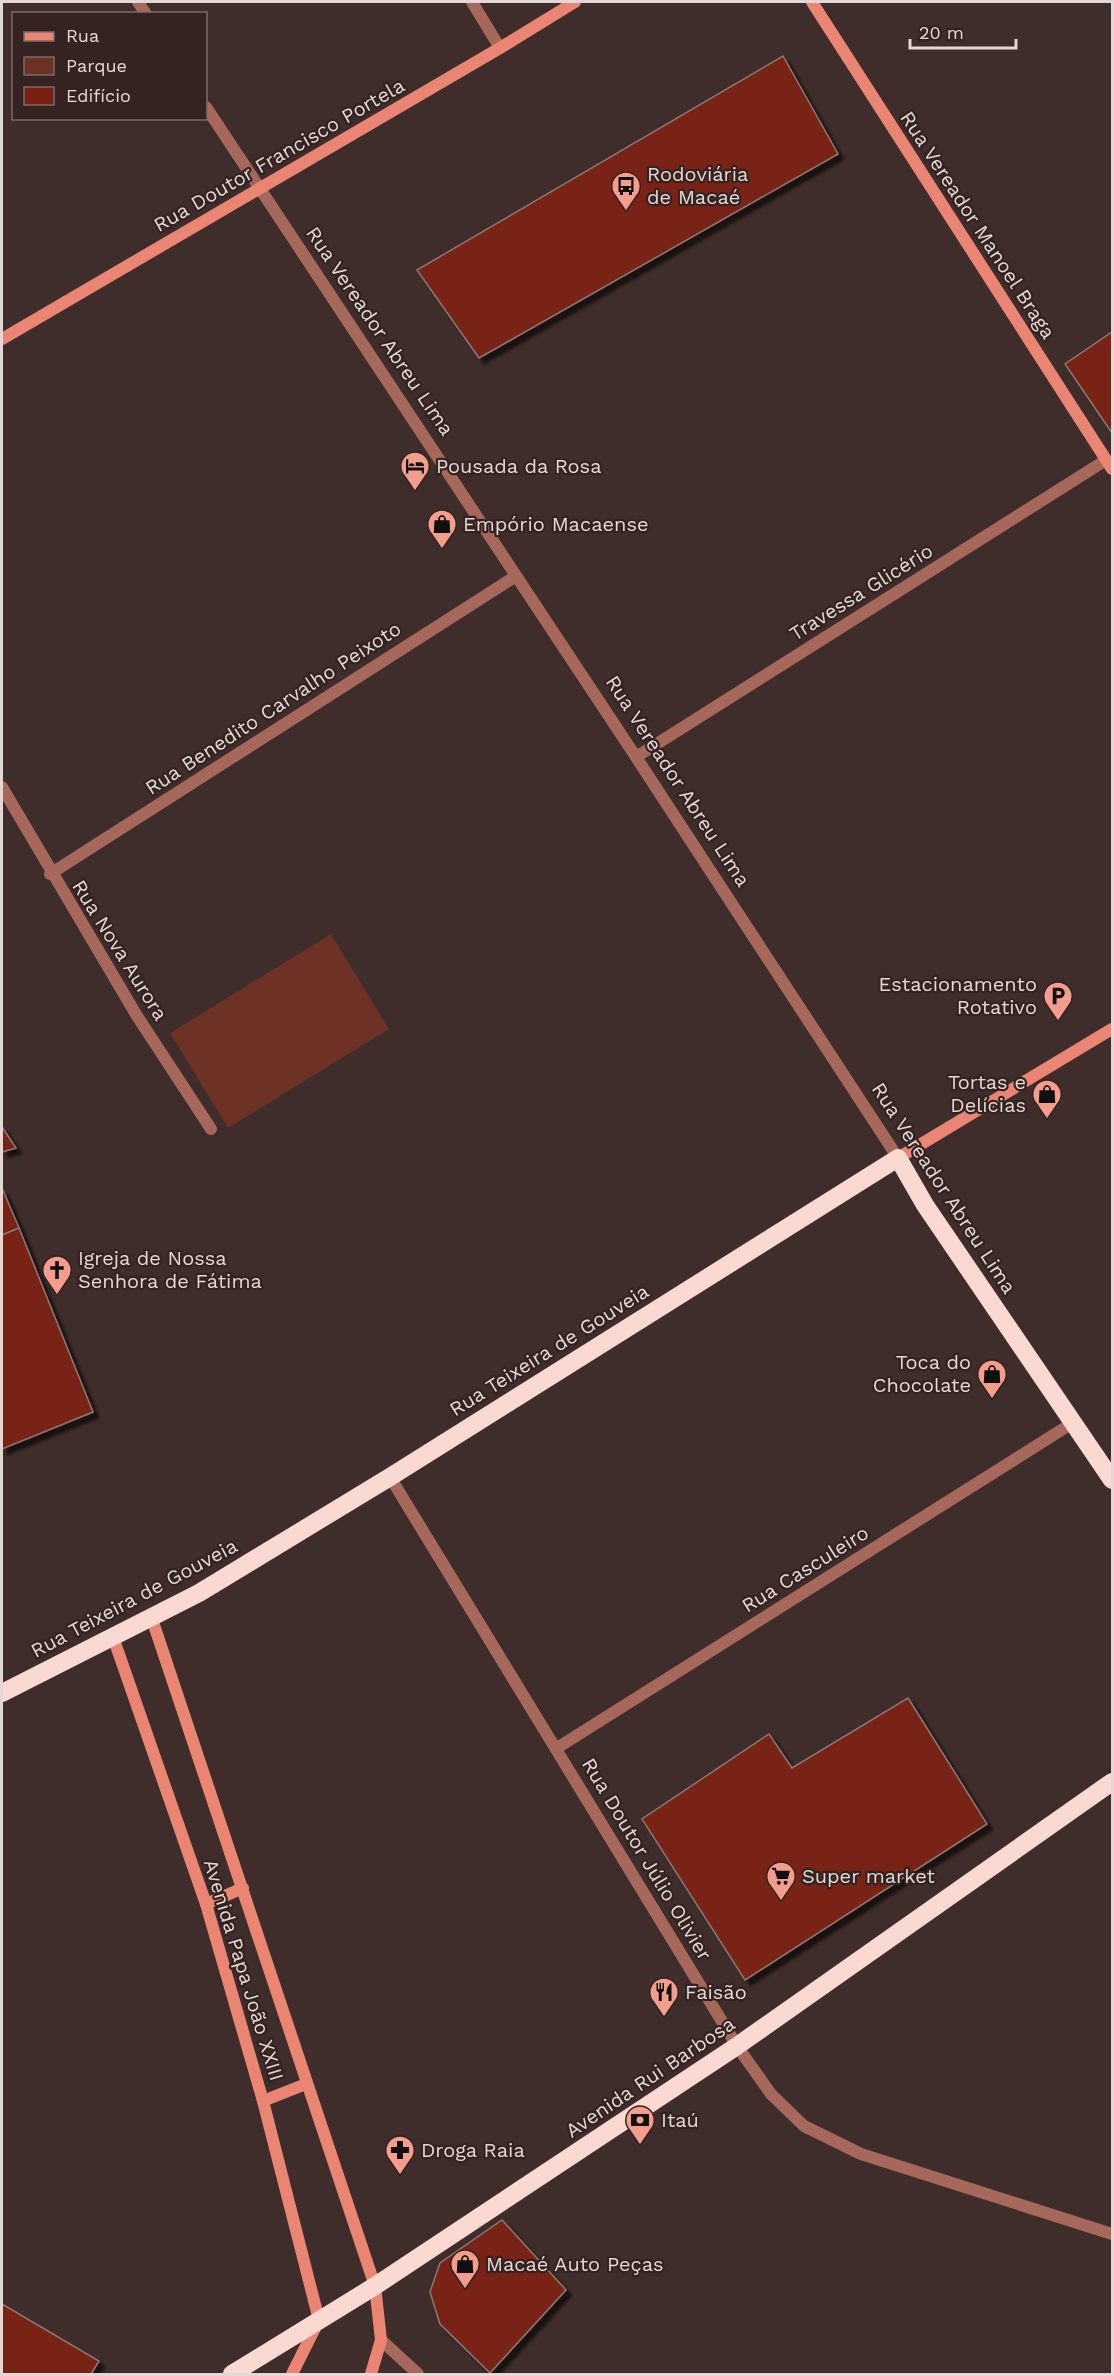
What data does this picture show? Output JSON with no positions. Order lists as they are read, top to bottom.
{
  "streets": {
    "highway": ["Rua Vereador Abreu Lima", "Rua Teixeira de Gouveia", "Avenida Rui Barbosa"],
    "street": [
      "Rua Doutor Francisco Portela",
      "Rua Vereador Manoel Braga",
      "Travessa Glicério",
      "Rua Benedito Carvalho Peixoto",
      "Rua Nova Aurora",
      "Rua Casculeiro",
      "Rua Doutor Júlio Olivier",
      "Avenida Papa João XXIII"
    ]
  },
  "crossings": [
    ["Rua Doutor Francisco Portela", "Rua Vereador Abreu Lima"],
    ["Rua Vereador Manoel Braga", "Travessa Glicério"],
    ["Rua Vereador Abreu Lima", "Travessa Glicério"],
    ["Rua Vereador Abreu Lima", "Rua Benedito Carvalho Peixoto"],
    ["Rua Vereador Abreu Lima", "Rua Teixeira de Gouveia"],
    ["Rua Vereador Abreu Lima", "Rua Casculeiro"],
    ["Rua Benedito Carvalho Peixoto", "Rua Nova Aurora"],
    ["Rua Teixeira de Gouveia", "Rua Doutor Júlio Olivier"],
    ["Rua Teixeira de Gouveia", "Avenida Papa João XXIII"],
    ["Rua Casculeiro", "Rua Doutor Júlio Olivier"],
    ["Rua Doutor Júlio Olivier", "Avenida Rui Barbosa"],
    ["Avenida Papa João XXIII", "Avenida Rui Barbosa"]
  ],
  "places": {
    "bus stop": ["Rodoviária de Macaé"],
    "hotel": ["Pousada da Rosa"],
    "shop": [
      "Empório Macaense",
      "Tortas e Delícias",
      "Toca do Chocolate",
      "Macaé Auto Peças"
    ],
    "parking": ["Estacionamento Rotativo"],
    "church": ["Igreja de Nossa Senhora de Fátima"],
    "supermarket": ["Super market"],
    "restaurant": ["Faisão"],
    "bank": ["Itaú"],
    "pharmacy": ["Droga Raia"]
  },
  "legend": ["Rua", "Parque", "Edifício"],
  "scale_bar": "20 m"
}
